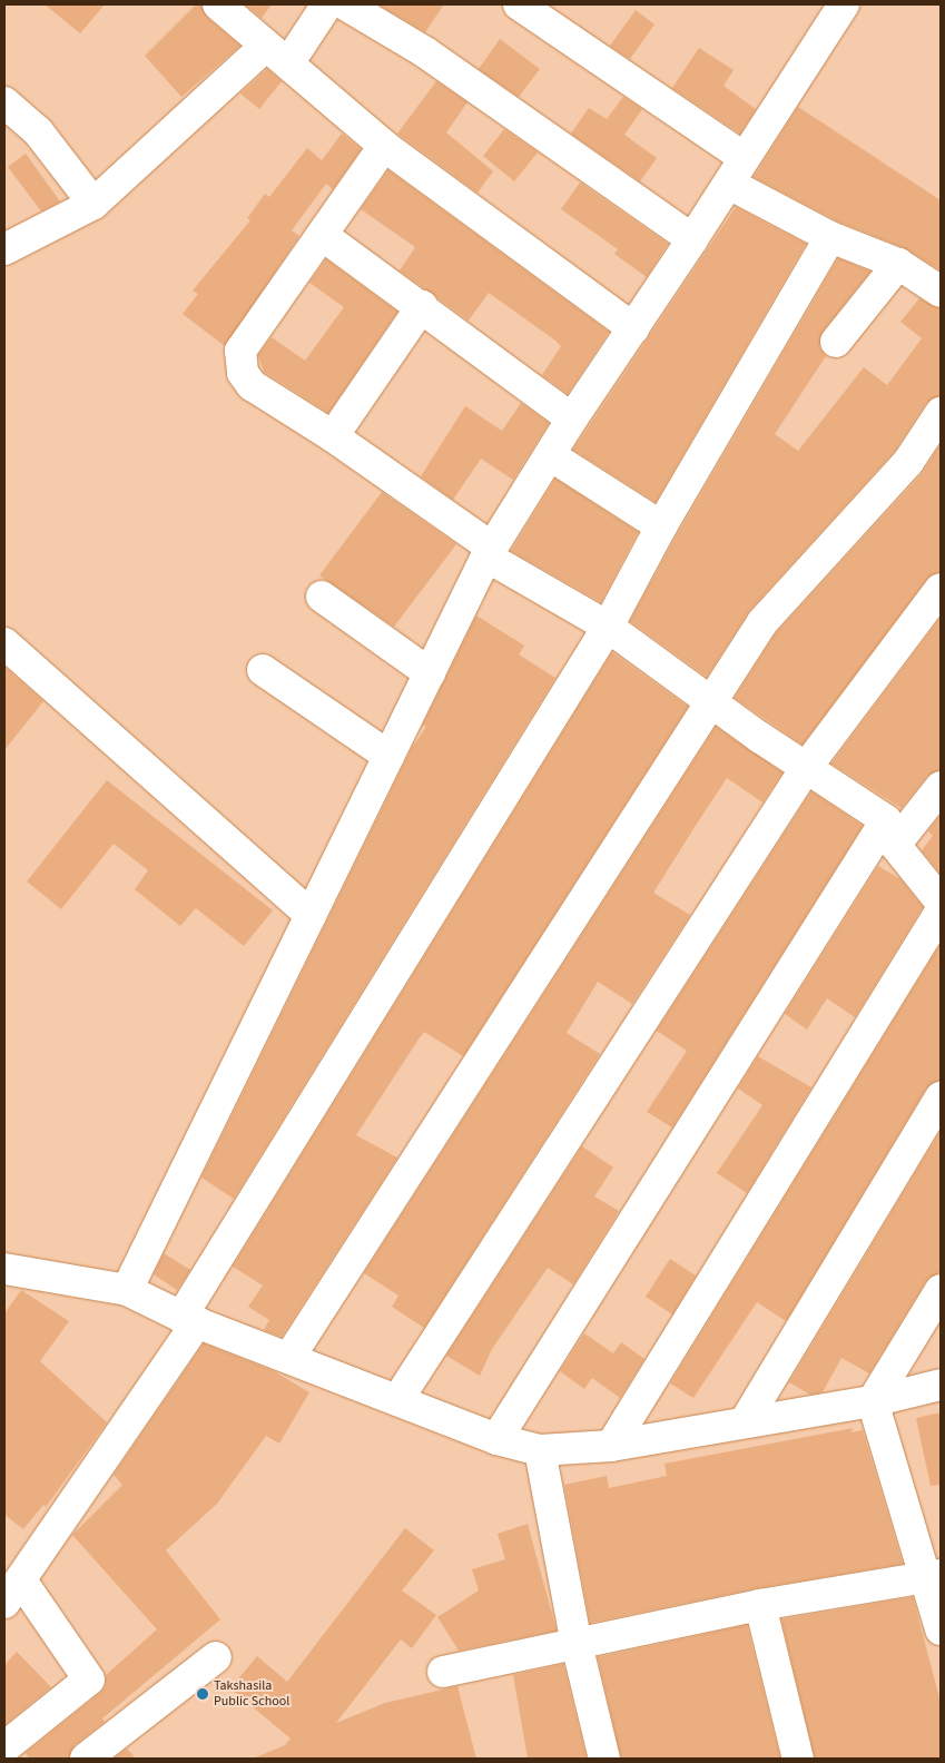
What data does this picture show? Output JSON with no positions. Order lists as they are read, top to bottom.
{
  "places": ["Takshasila Public School"]
}
